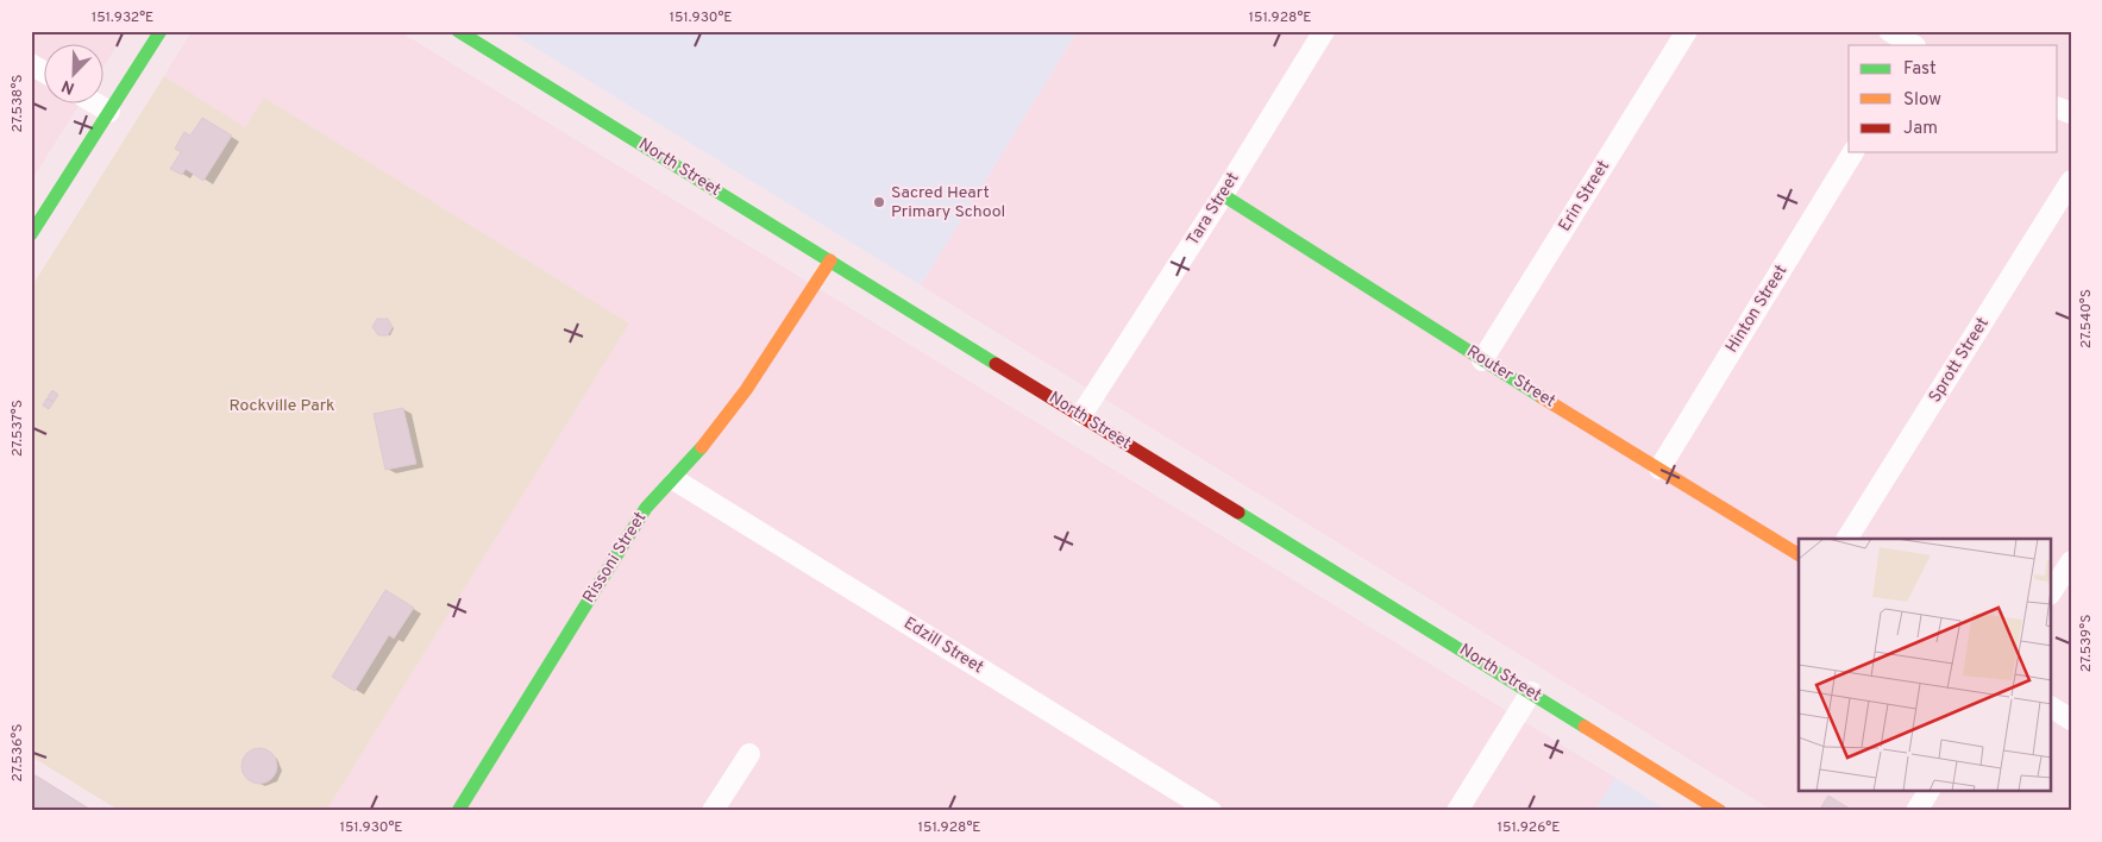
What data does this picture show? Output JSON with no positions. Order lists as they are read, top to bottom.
{
  "streets": {
    "street": [
      "North Street",
      "Erin Street",
      "Tara Street",
      "Hinton Street",
      "Sprott Street",
      "Router Street",
      "Rissoni Street",
      "Edzill Street"
    ]
  },
  "crossings": [
    ["North Street", "Tara Street"],
    ["North Street", "Rissoni Street"],
    ["Erin Street", "Router Street"],
    ["Tara Street", "Router Street"],
    ["Hinton Street", "Router Street"],
    ["Rissoni Street", "Edzill Street"]
  ],
  "parks": ["Rockville Park"],
  "places": ["Sacred Heart Primary School"],
  "legend": ["Fast", "Slow", "Jam"],
  "north": "bottom left",
  "coordinates": [
    "151.932°E",
    "151.930°E",
    "151.928°E",
    "27.538°S",
    "27.540°S",
    "27.537°S",
    "27.539°S",
    "27.536°S",
    "151.926°E"
  ]
}
